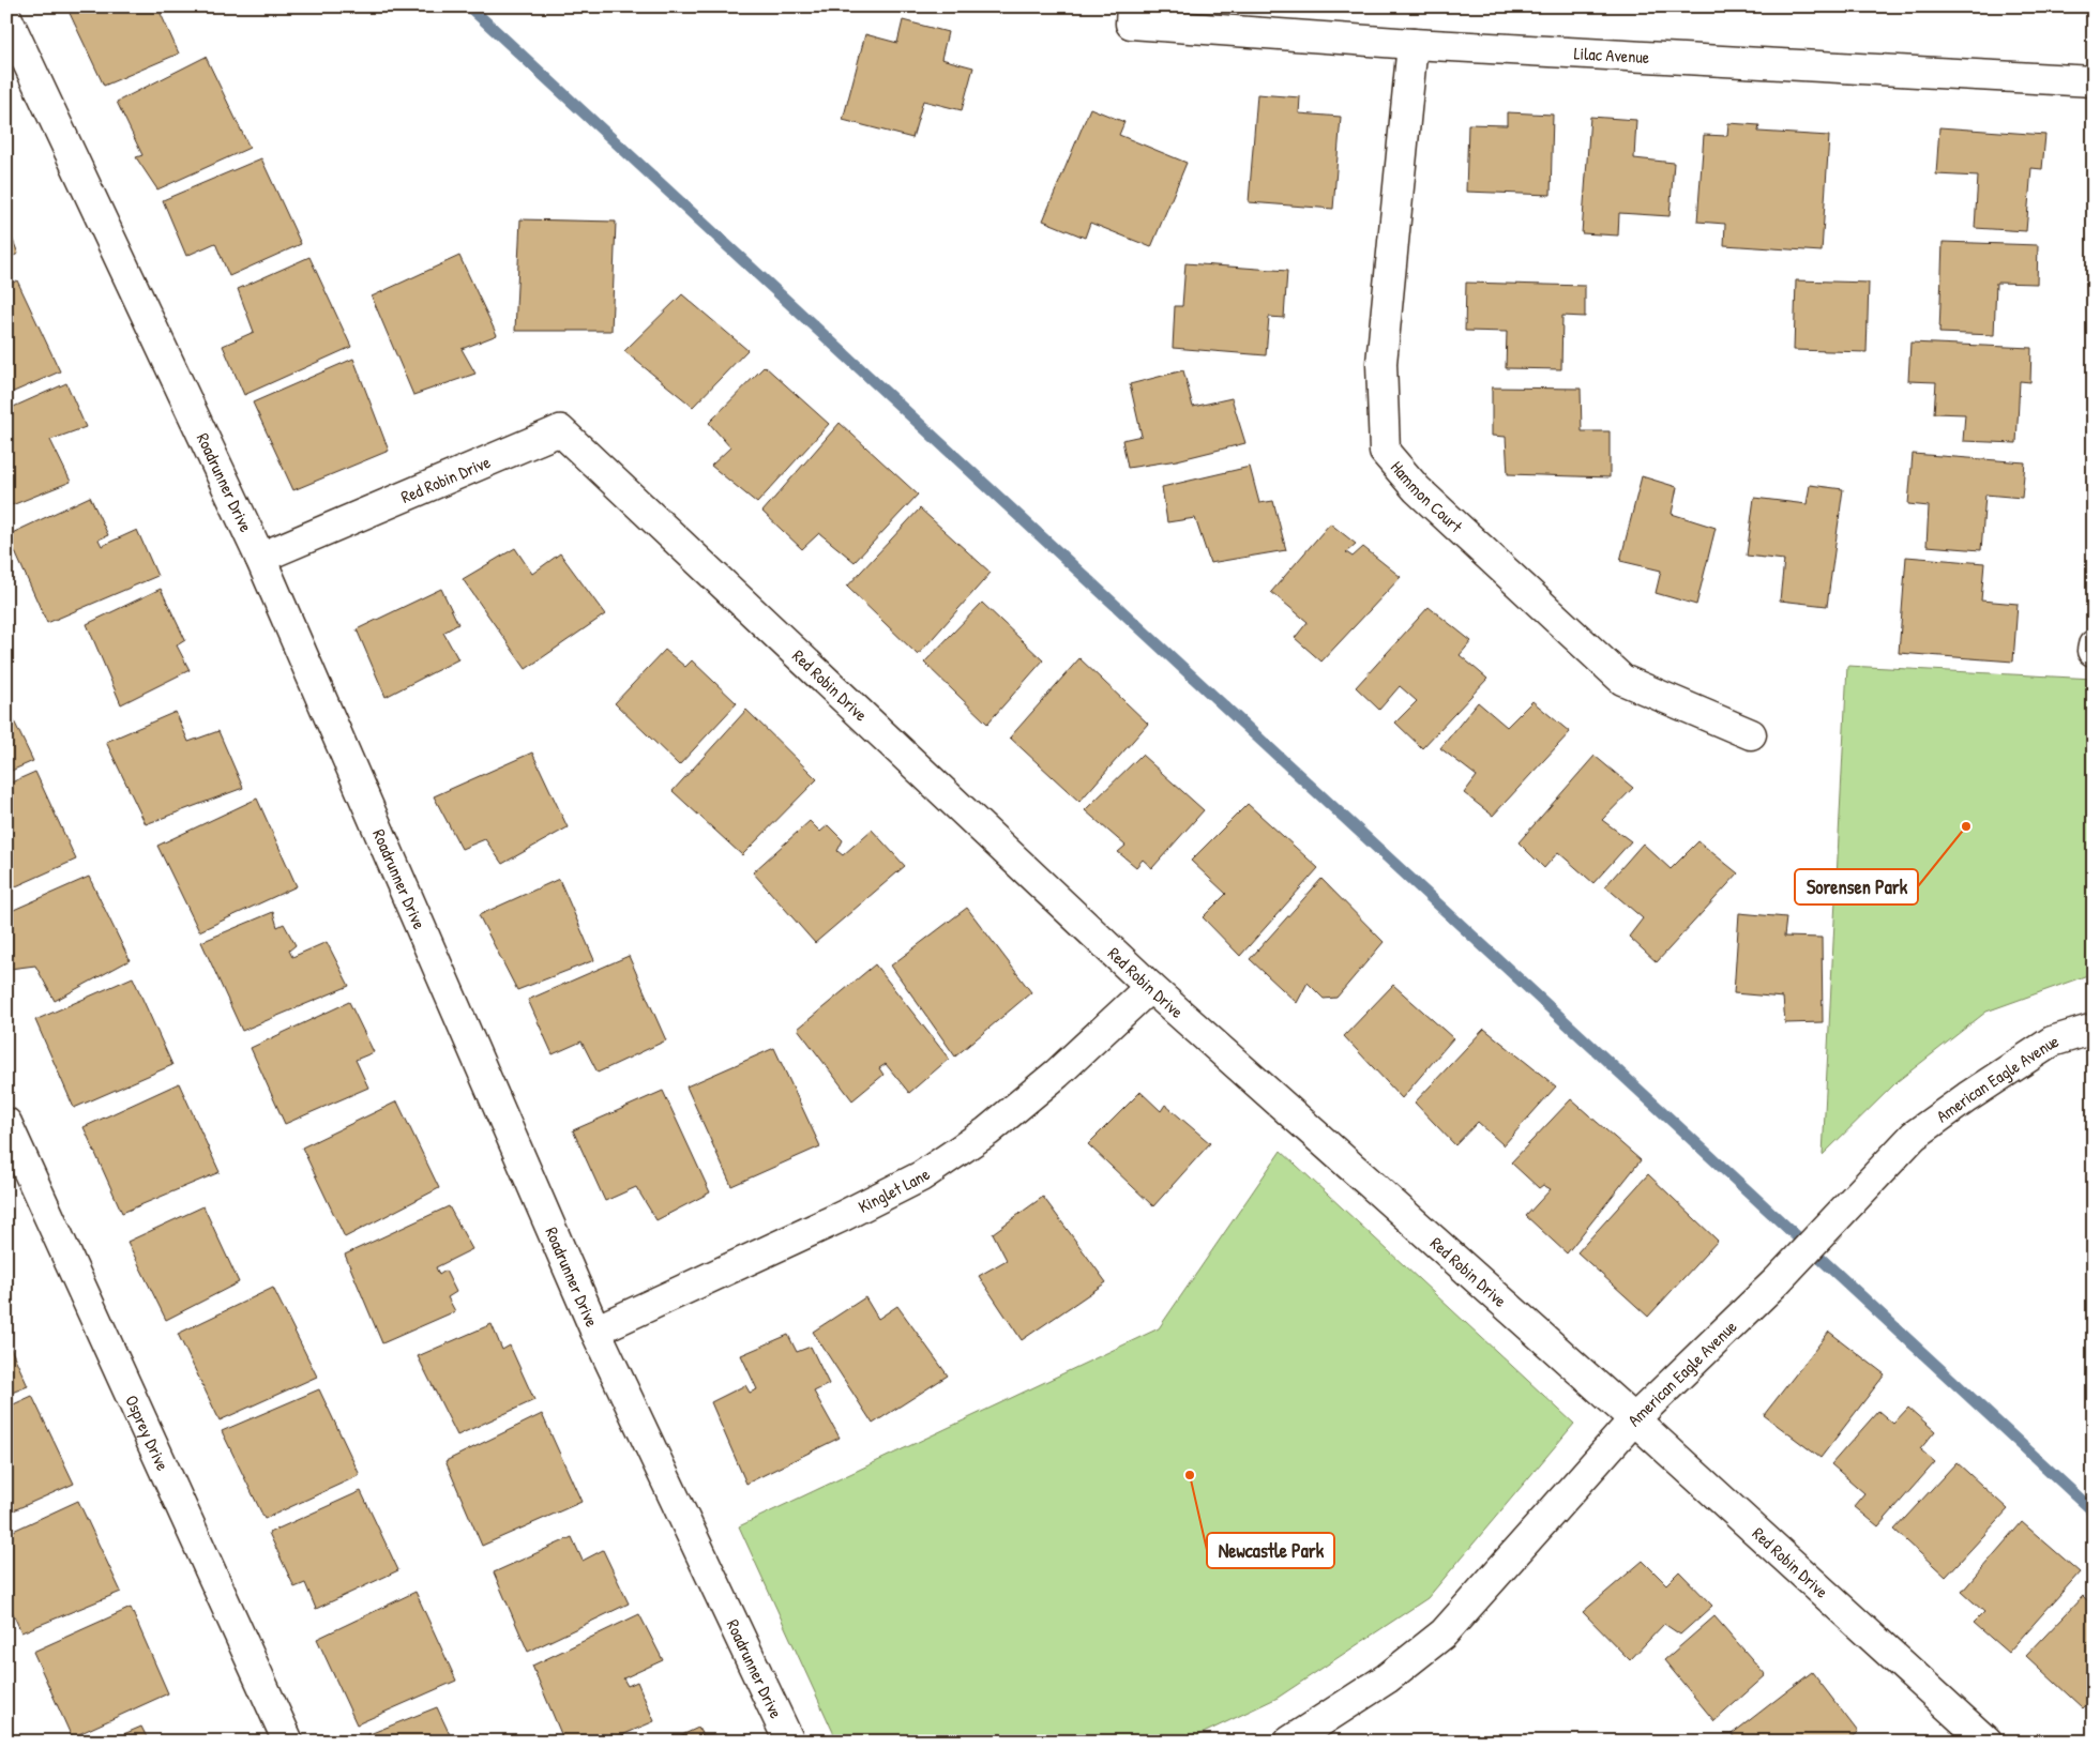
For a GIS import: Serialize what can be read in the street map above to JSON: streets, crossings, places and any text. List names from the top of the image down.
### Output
{
  "streets": {
    "street": [
      "Lilac Avenue",
      "Red Robin Drive",
      "Roadrunner Drive",
      "Hammon Court",
      "American Eagle Avenue",
      "Kinglet Lane",
      "Osprey Drive"
    ]
  },
  "crossings": [
    ["Lilac Avenue", "Hammon Court"],
    ["Red Robin Drive", "Roadrunner Drive"],
    ["Red Robin Drive", "American Eagle Avenue"],
    ["Red Robin Drive", "Kinglet Lane"],
    ["Roadrunner Drive", "Kinglet Lane"]
  ],
  "places": ["Sorensen Park", "Newcastle Park"]
}
